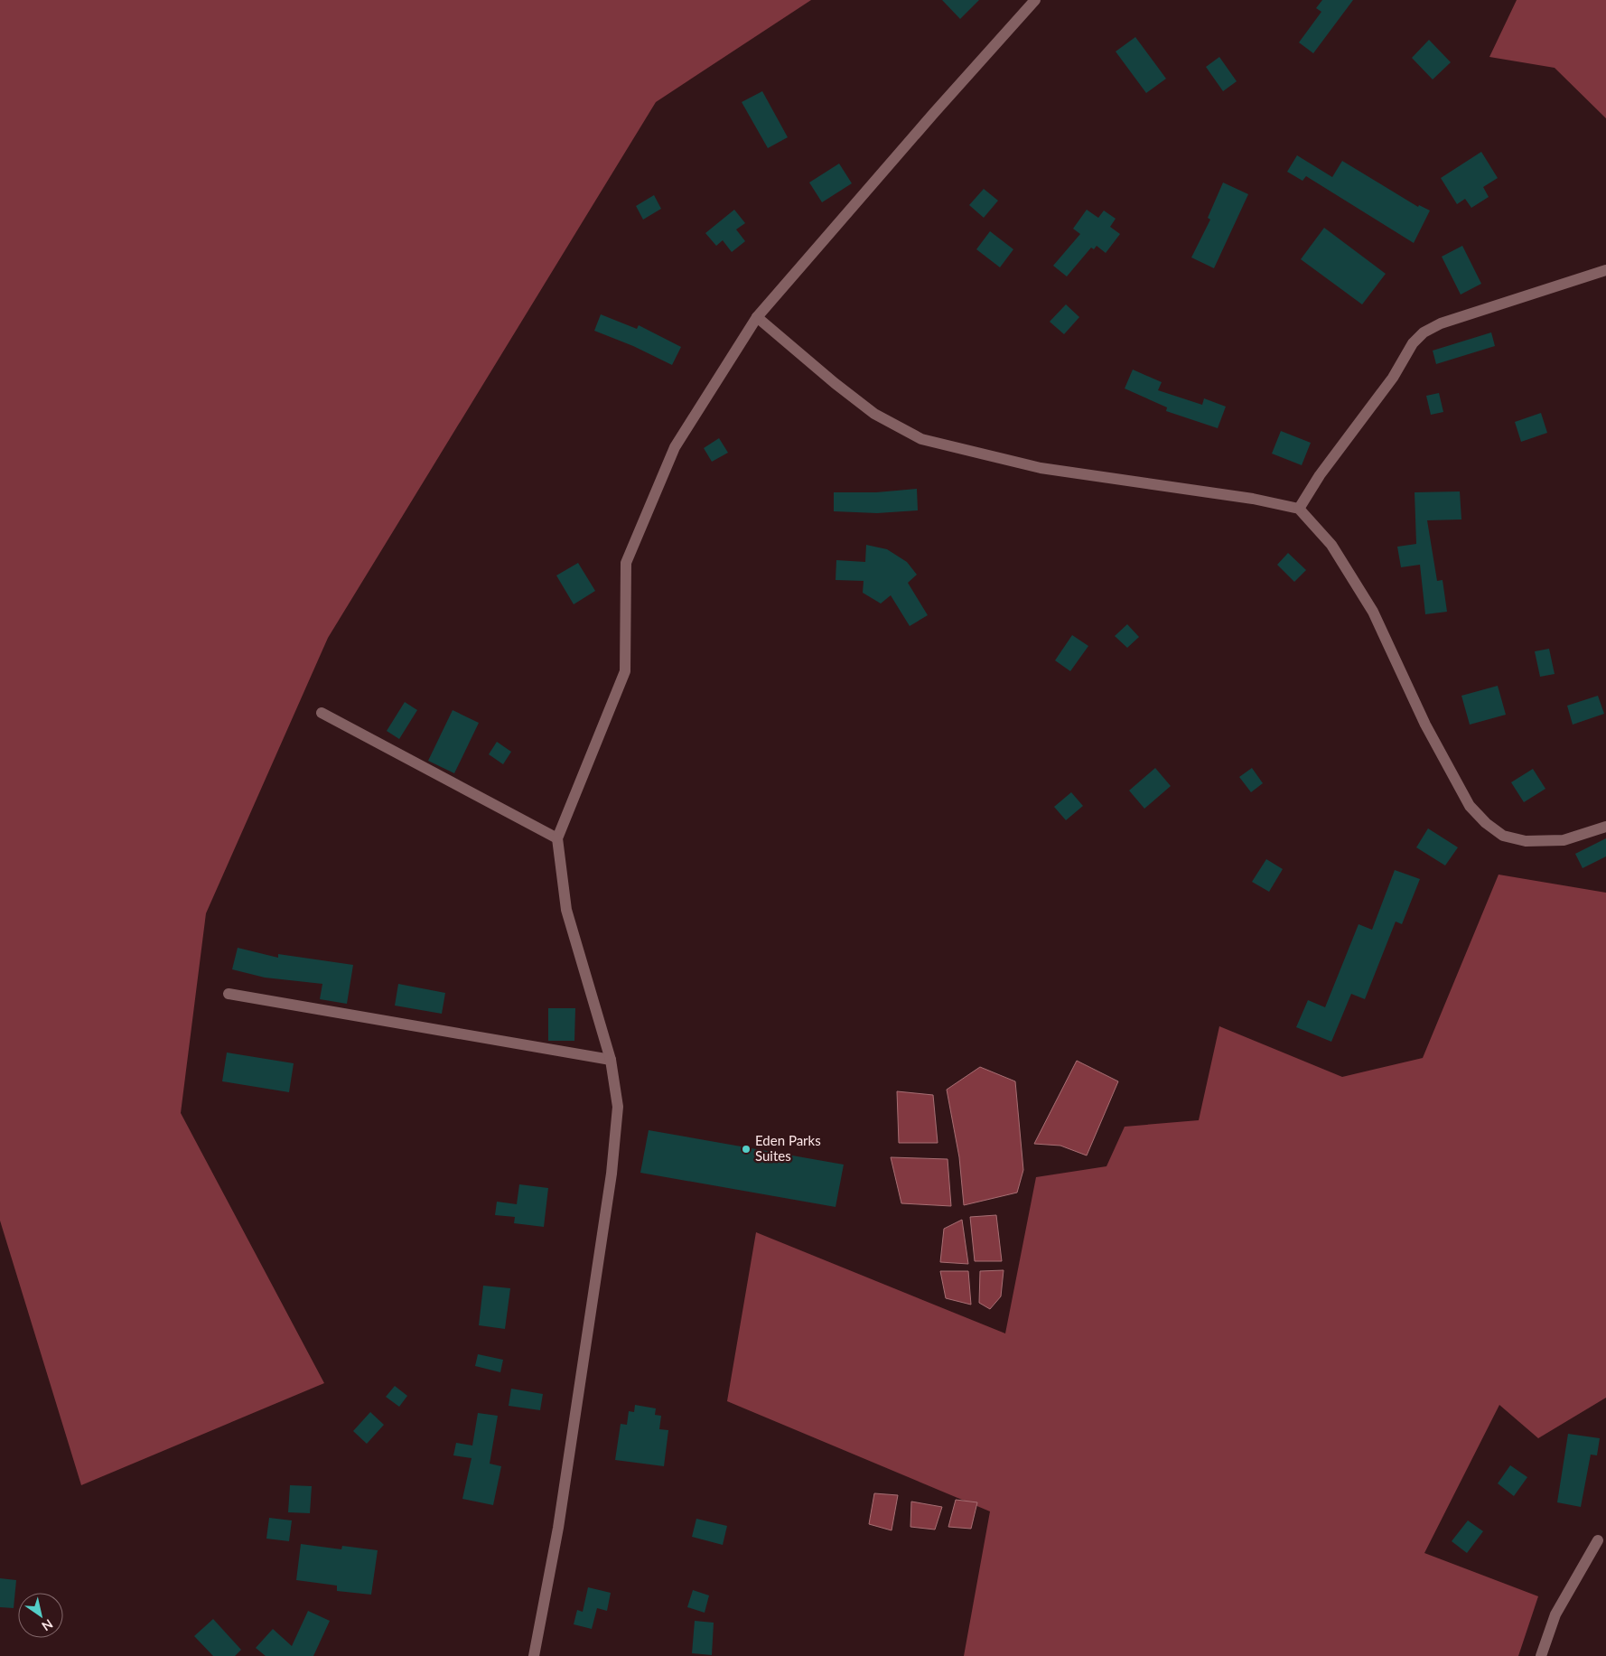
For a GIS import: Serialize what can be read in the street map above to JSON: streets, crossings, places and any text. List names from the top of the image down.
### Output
{
  "places": ["Eden Parks Suites"],
  "north": "bottom right"
}
